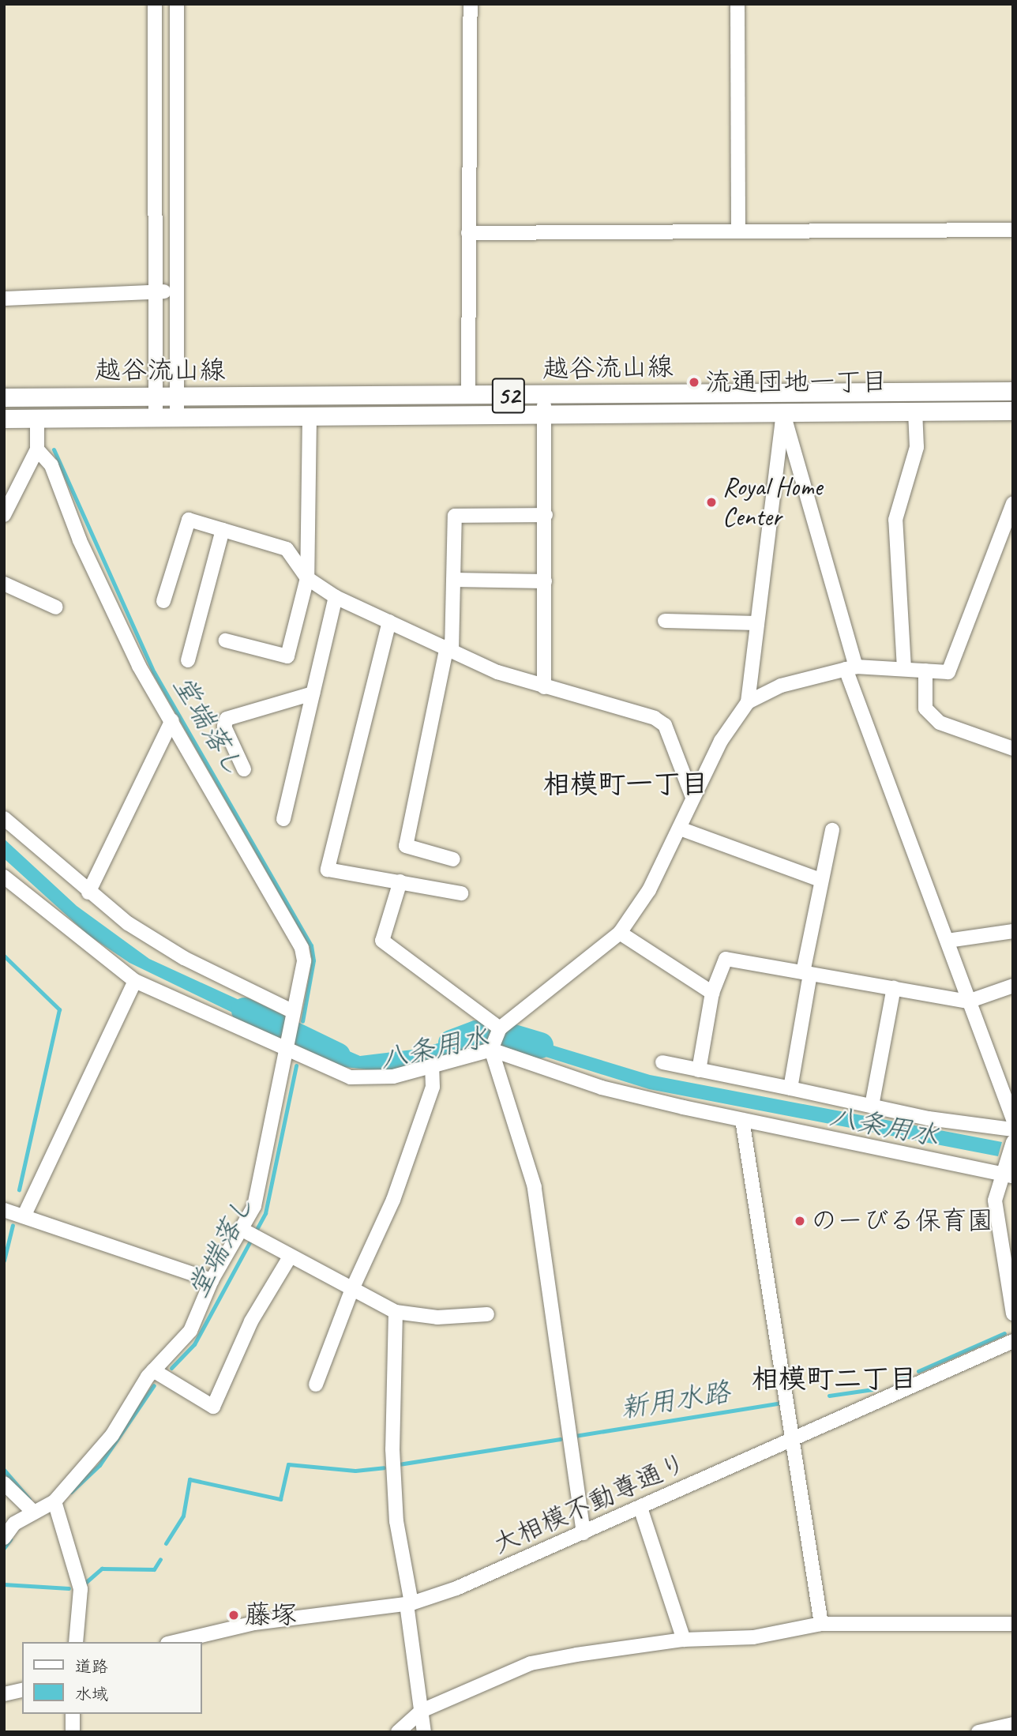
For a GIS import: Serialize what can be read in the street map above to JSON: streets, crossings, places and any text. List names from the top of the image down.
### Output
{
  "streets": {
    "main road": ["越谷流山線", "52"],
    "street": ["大相模不動尊通り"]
  },
  "districts": ["相模町一丁目", "相模町二丁目"],
  "water": ["堂端落し", "八条用水", "新用水路"],
  "places": [
    "流通団地一丁目",
    "Royal Home Center",
    "のーびる保育園",
    "藤塚"
  ],
  "legend": ["道路", "水域"]
}
